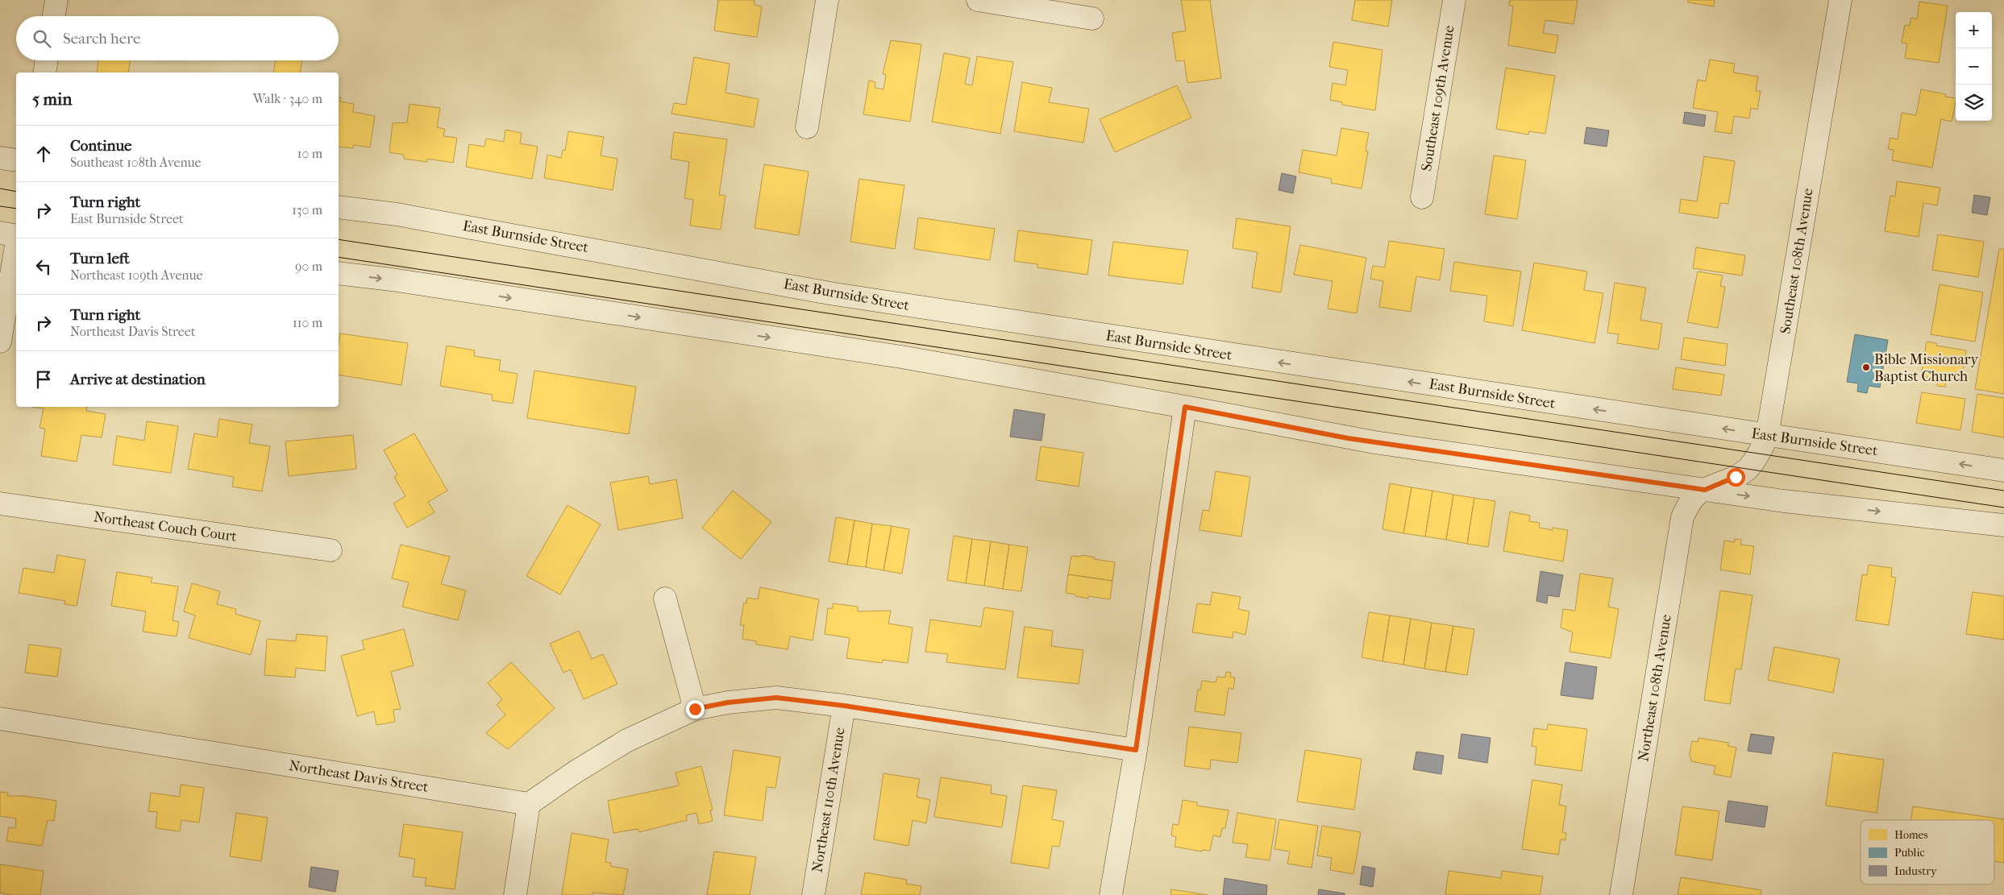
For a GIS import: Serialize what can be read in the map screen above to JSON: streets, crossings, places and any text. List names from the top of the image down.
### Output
{
  "streets": {
    "street": [
      "Southeast 109th Avenue",
      "East Burnside Street",
      "Southeast 108th Avenue",
      "Northeast Couch Court",
      "Northeast 108th Avenue",
      "Northeast Davis Street",
      "Northeast 110th Avenue"
    ]
  },
  "crossings": [
    ["East Burnside Street", "Southeast 108th Avenue"],
    ["Southeast 108th Avenue", "Northeast 108th Avenue"]
  ],
  "places": ["Bible Missionary Baptist Church"],
  "legend": ["Homes", "Public", "Industry"],
  "page": {
    "map_buttons": ["+", "−"],
    "search": "Search here",
    "heading": ["5 min", "Walk · 340 m"],
    "list": [
      ["Continue", "Southeast 108th Avenue", "10 m"],
      ["Turn right", "East Burnside Street", "130 m"],
      ["Turn left", "Northeast 109th Avenue", "90 m"],
      ["Turn right", "Northeast Davis Street", "110 m"],
      "Arrive at destination"
    ]
  }
}
